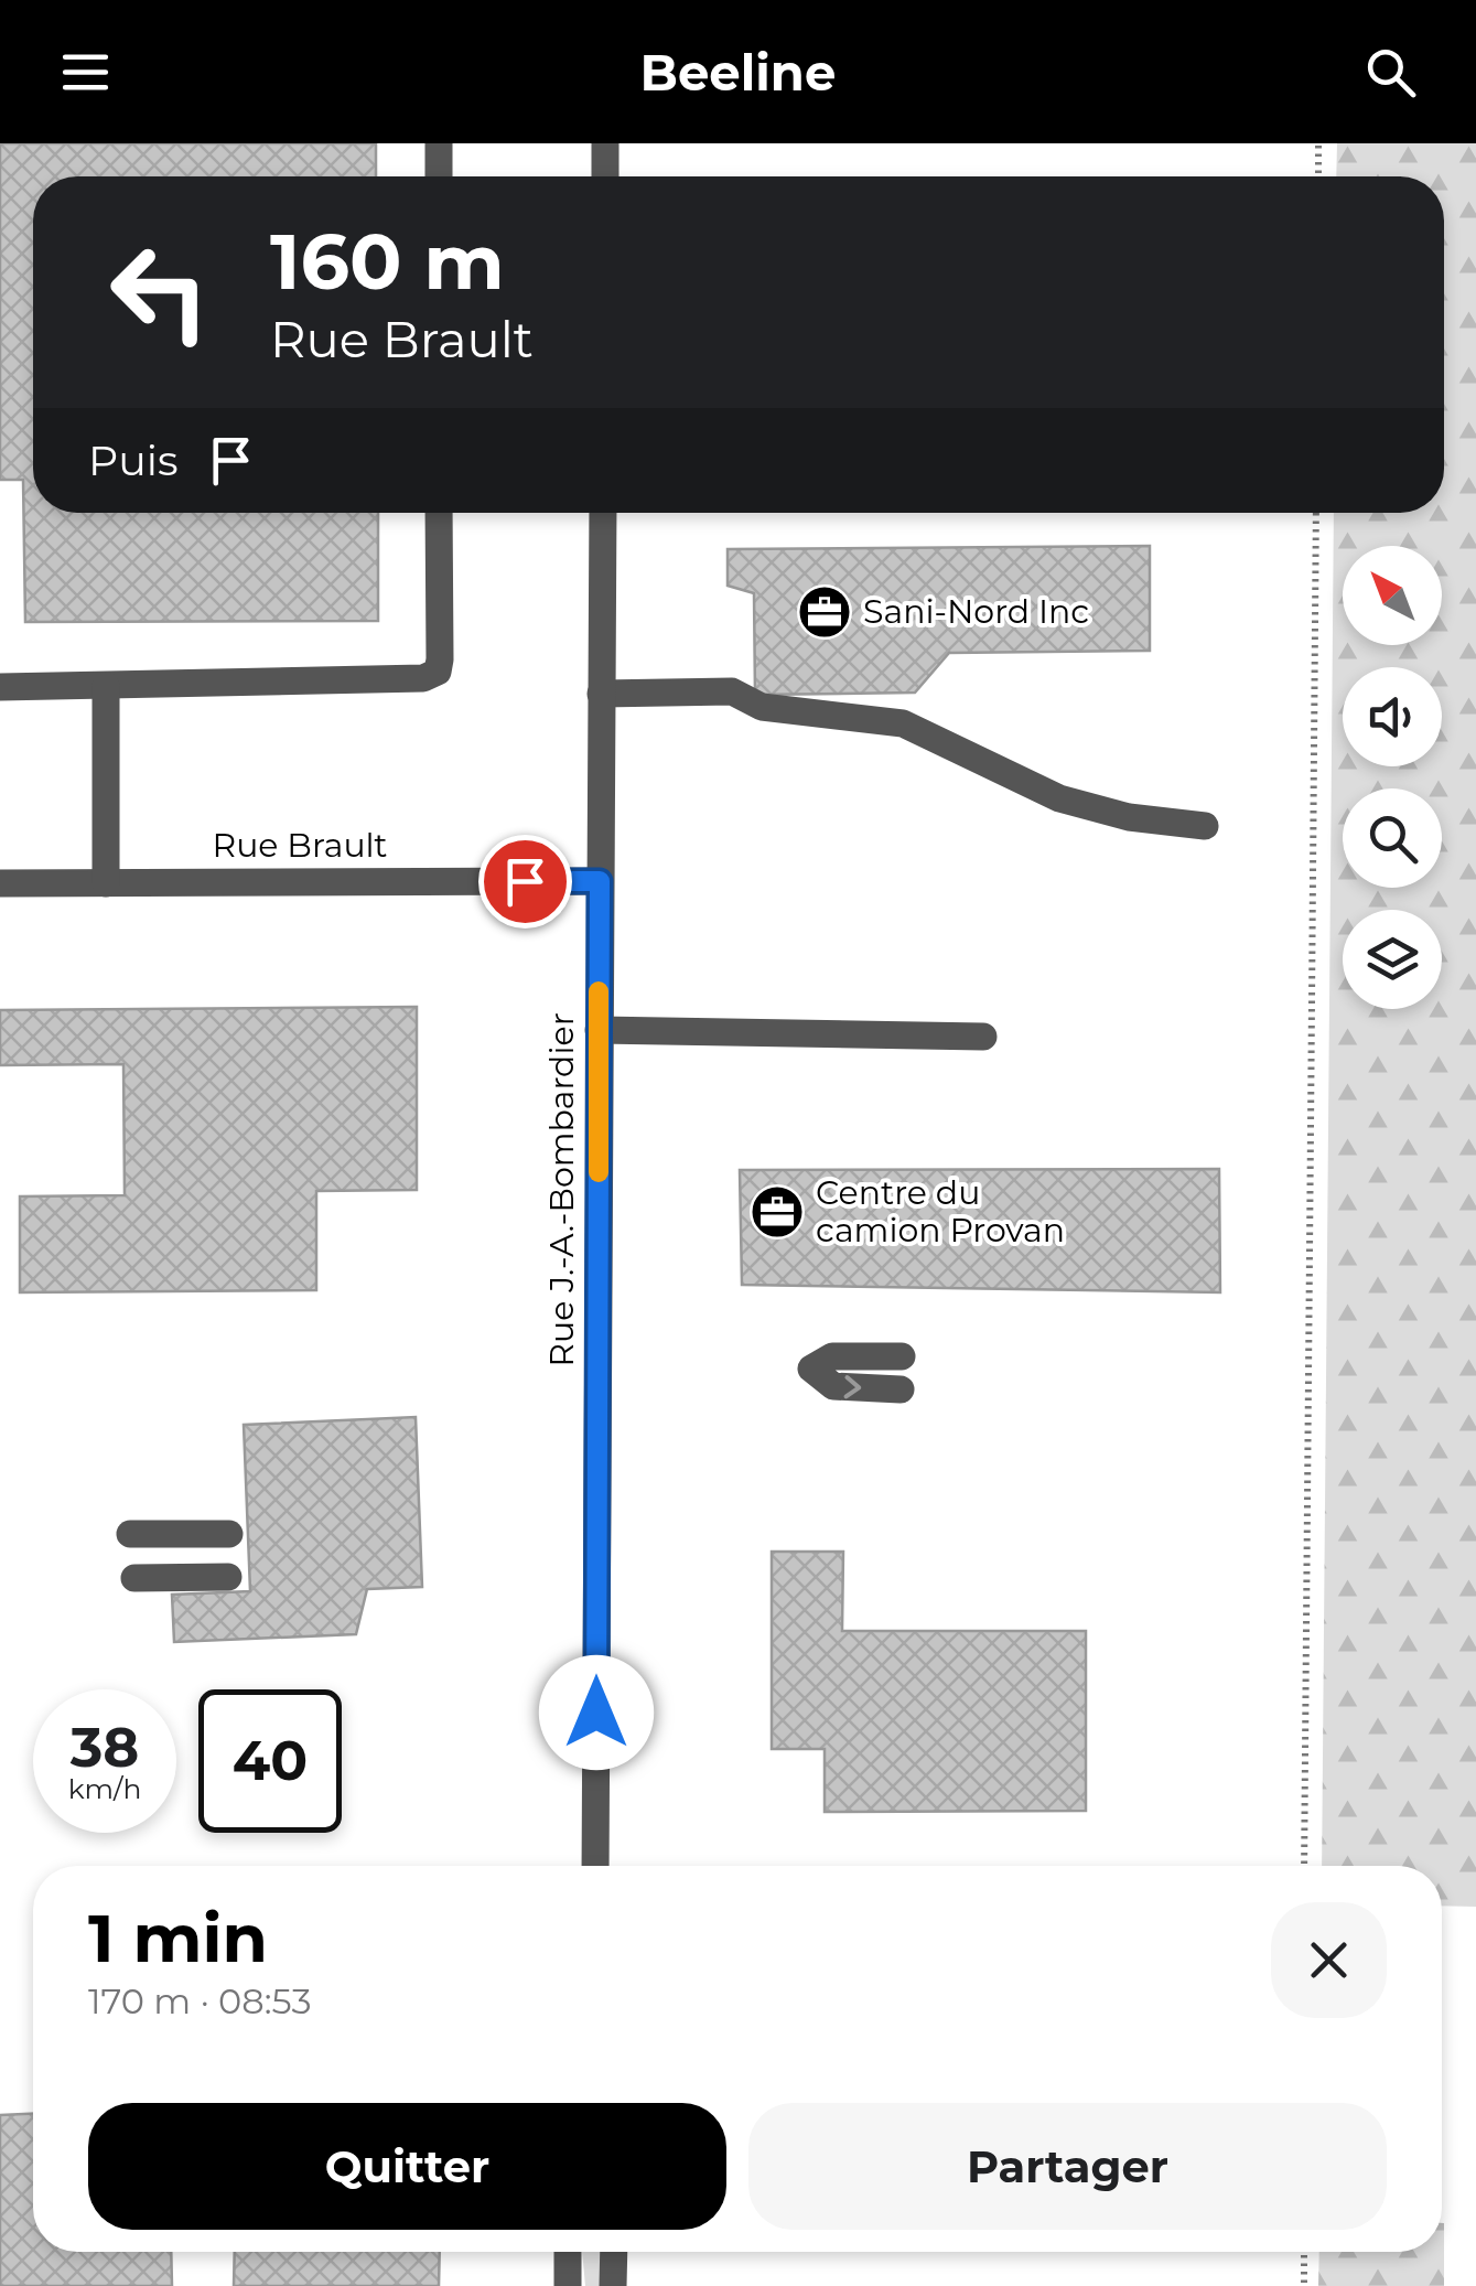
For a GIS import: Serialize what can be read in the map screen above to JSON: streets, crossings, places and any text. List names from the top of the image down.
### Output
{
  "streets": {
    "street": ["Rue Brault", "Rue J.-A.-Bombardier"]
  },
  "crossings": [
    ["Rue Brault", "Rue J.-A.-Bombardier"]
  ],
  "places": {
    "office": ["Sani-Nord Inc", "Centre du camion Provan"]
  },
  "north": "top left",
  "page": {
    "header": "Beeline",
    "turn": ["160 m", "Rue Brault"],
    "then": "Puis",
    "speed": "38 km/h",
    "limit": "40",
    "heading": ["1 min", "170 m · 08:53"],
    "buttons": ["Quitter", "Partager"]
  }
}
